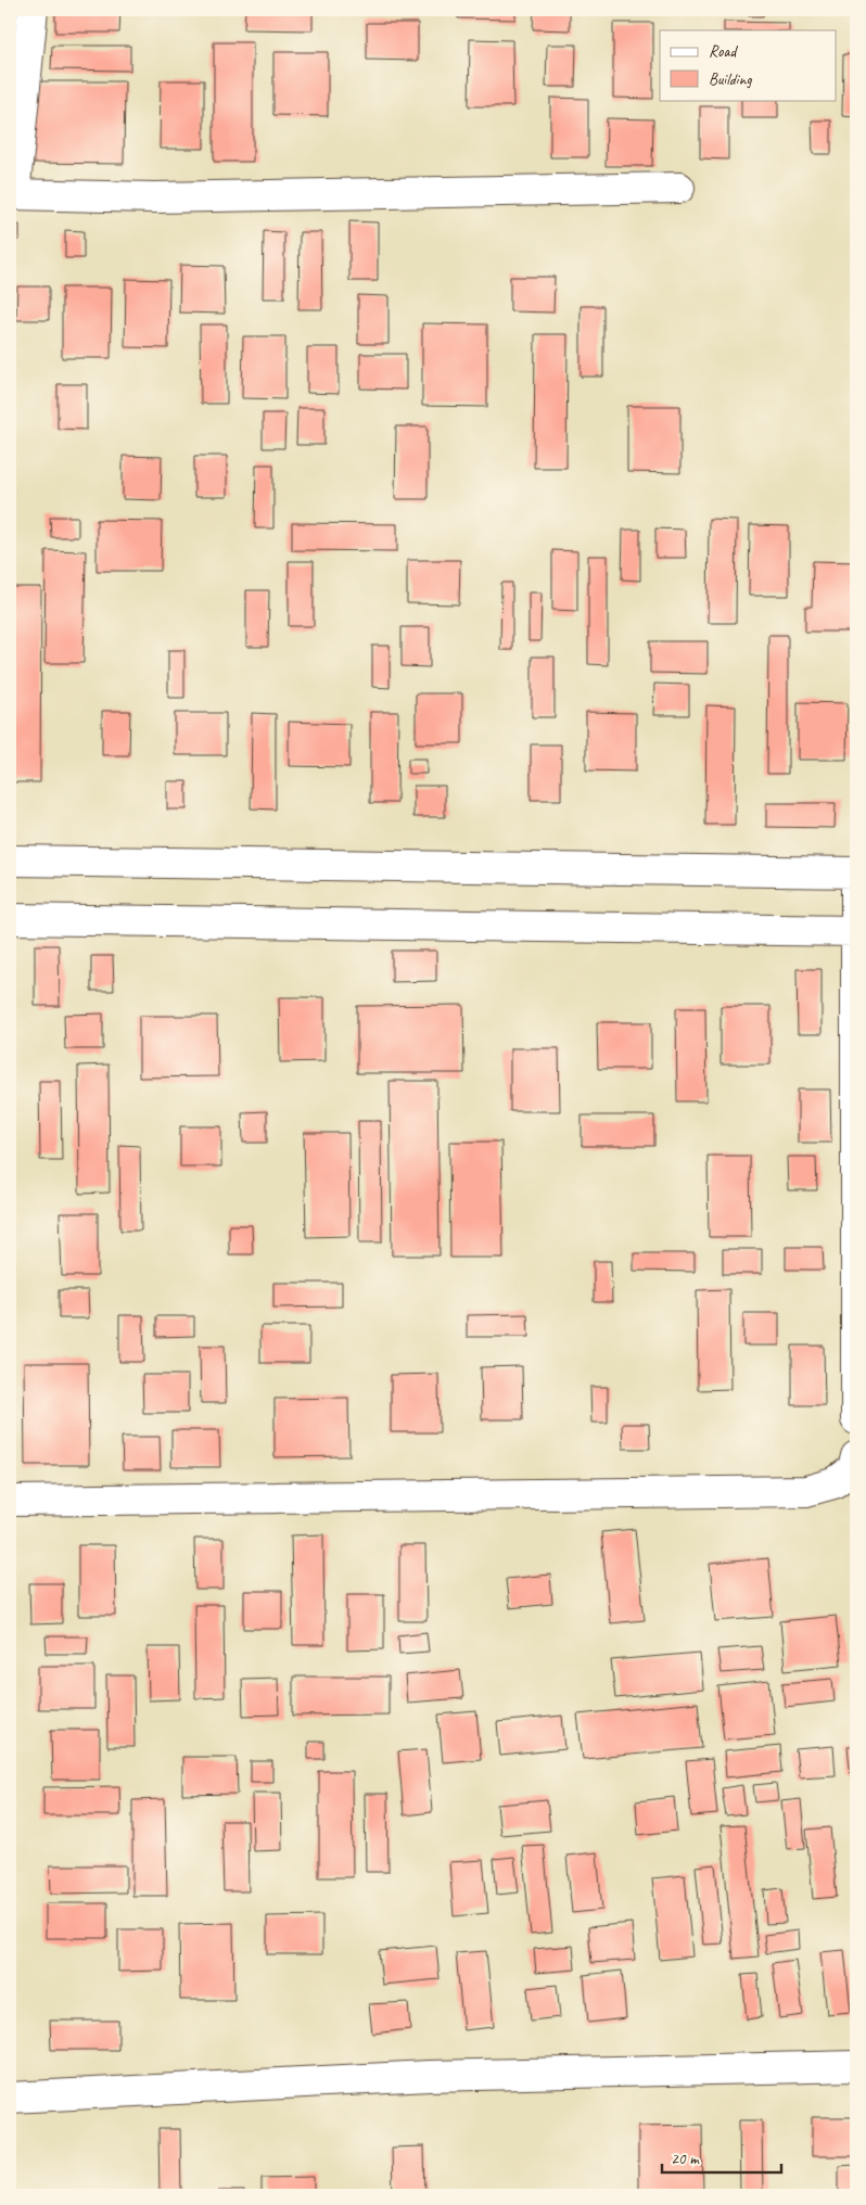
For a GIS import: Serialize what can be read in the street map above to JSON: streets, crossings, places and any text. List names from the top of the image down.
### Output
{
  "legend": ["Road", "Building"],
  "scale_bar": "20 m"
}
